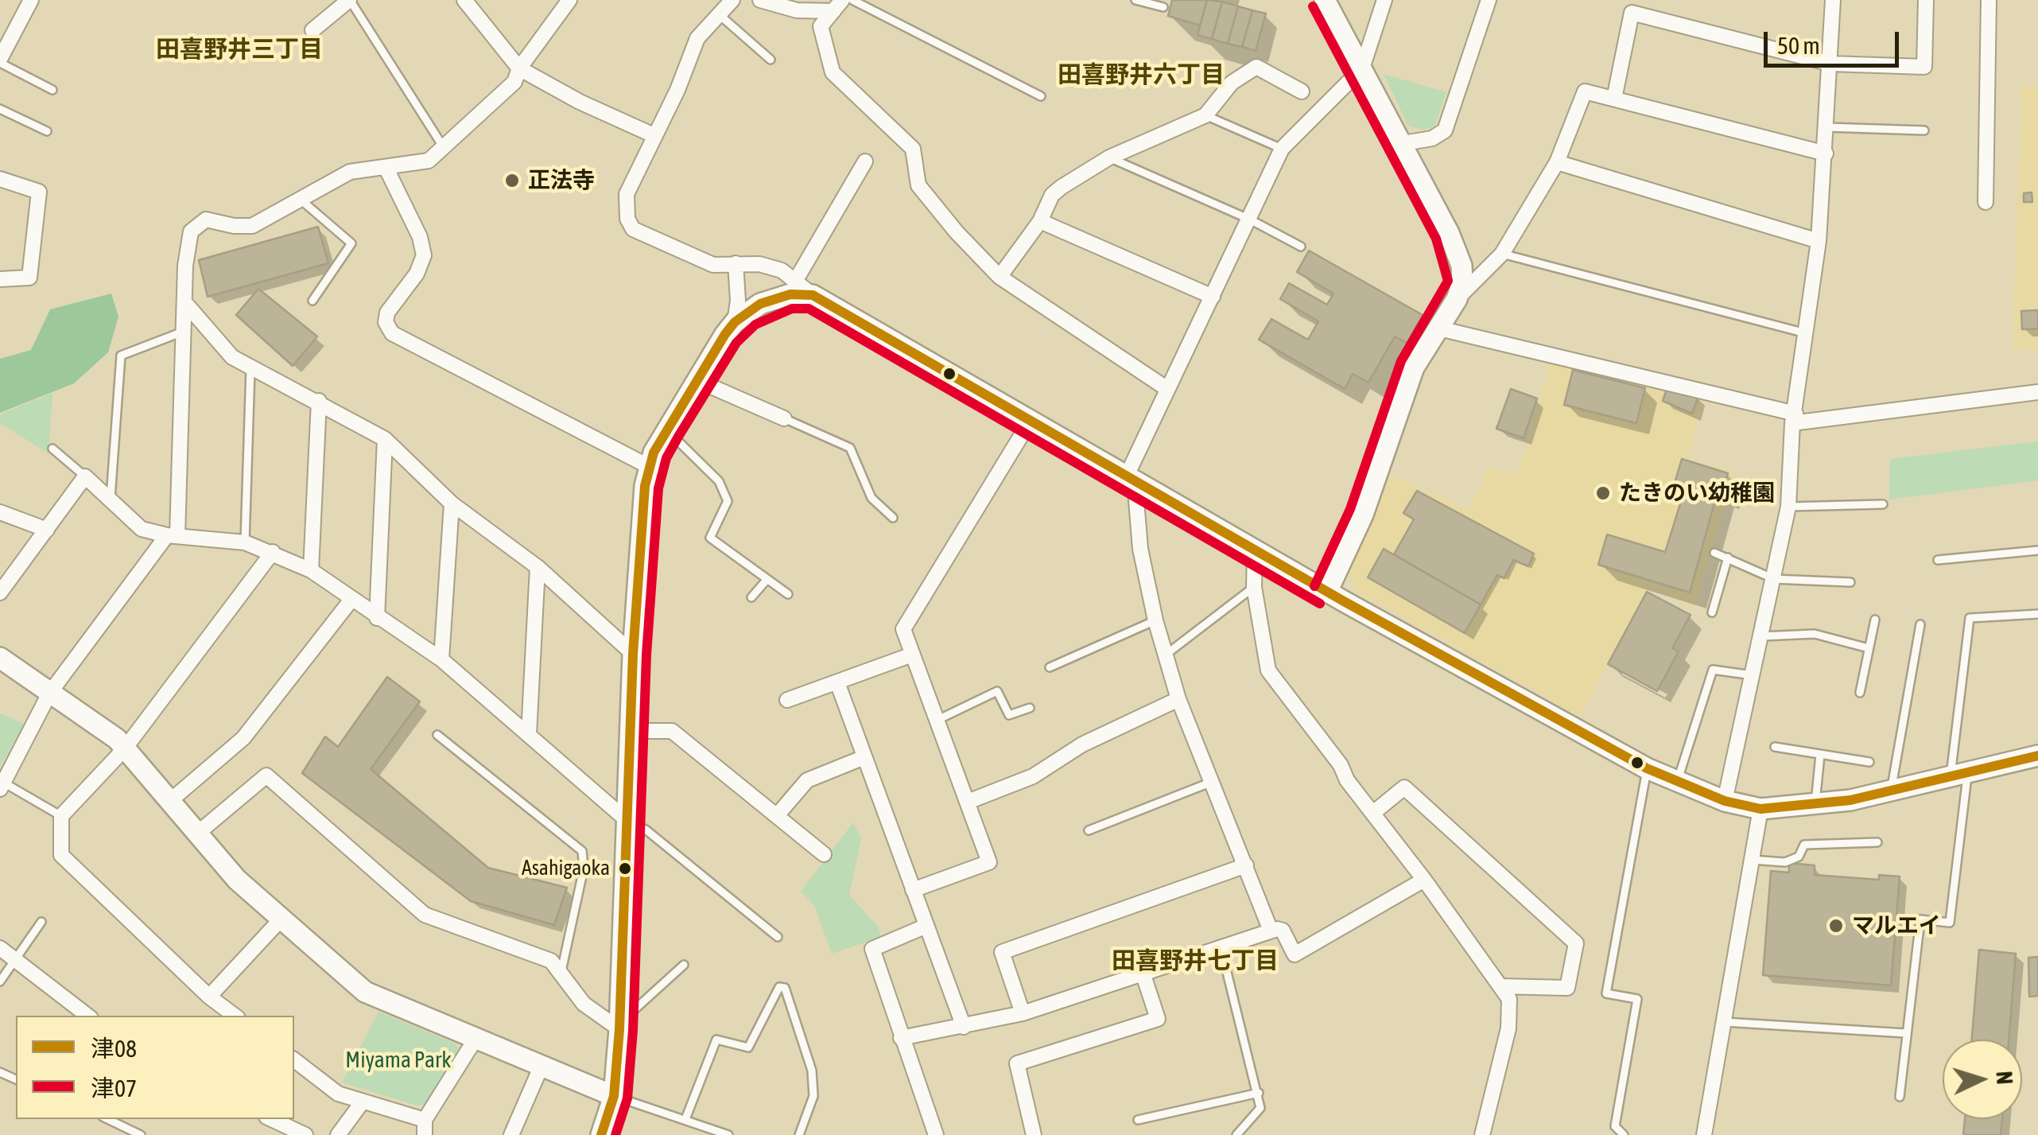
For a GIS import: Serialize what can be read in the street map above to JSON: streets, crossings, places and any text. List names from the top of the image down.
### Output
{
  "districts": ["田喜野井三丁目", "田喜野井六丁目", "田喜野井七丁目"],
  "parks": ["Miyama Park"],
  "places": [
    "正法寺",
    "たきのい幼稚園",
    "Asahigaoka",
    "マルエイ"
  ],
  "lines": ["transit line 津07", "transit line 津08"],
  "legend": ["津08", "津07"],
  "scale_bar": "50 m",
  "north": "right"
}
